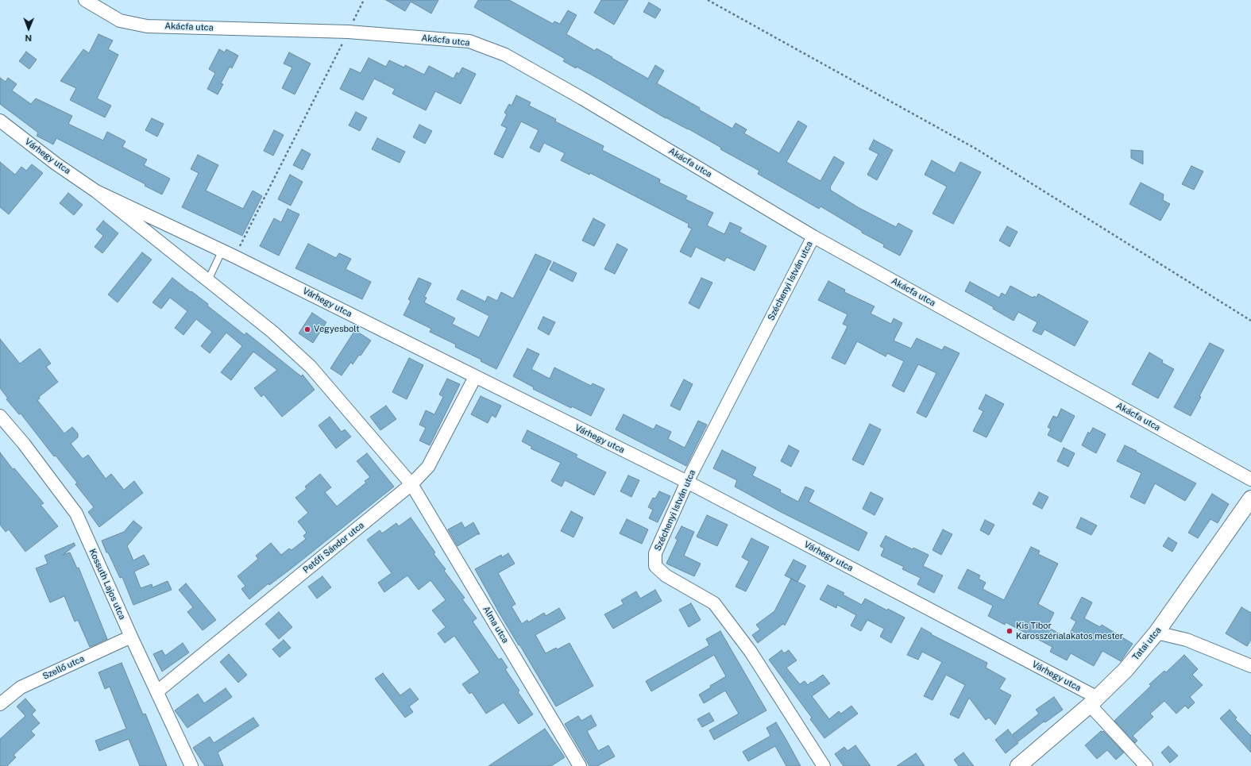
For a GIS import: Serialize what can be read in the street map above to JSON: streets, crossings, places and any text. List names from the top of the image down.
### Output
{
  "streets": {
    "street": [
      "Akácfa utca",
      "Várhegy utca",
      "Széchenyi István utca",
      "Petőfi Sándor utca",
      "Kossuth Lajos utca",
      "Alma utca",
      "Tatai utca",
      "Szellő utca"
    ]
  },
  "crossings": [
    ["Akácfa utca", "Széchenyi István utca"],
    ["Várhegy utca", "Széchenyi István utca"],
    ["Várhegy utca", "Petőfi Sándor utca"],
    ["Várhegy utca", "Alma utca"],
    ["Várhegy utca", "Tatai utca"],
    ["Petőfi Sándor utca", "Kossuth Lajos utca"],
    ["Petőfi Sándor utca", "Alma utca"],
    ["Kossuth Lajos utca", "Szellő utca"]
  ],
  "places": ["Vegyesbolt", "Kis Tibor Karosszérialakatos mester"],
  "north": "bottom"
}
